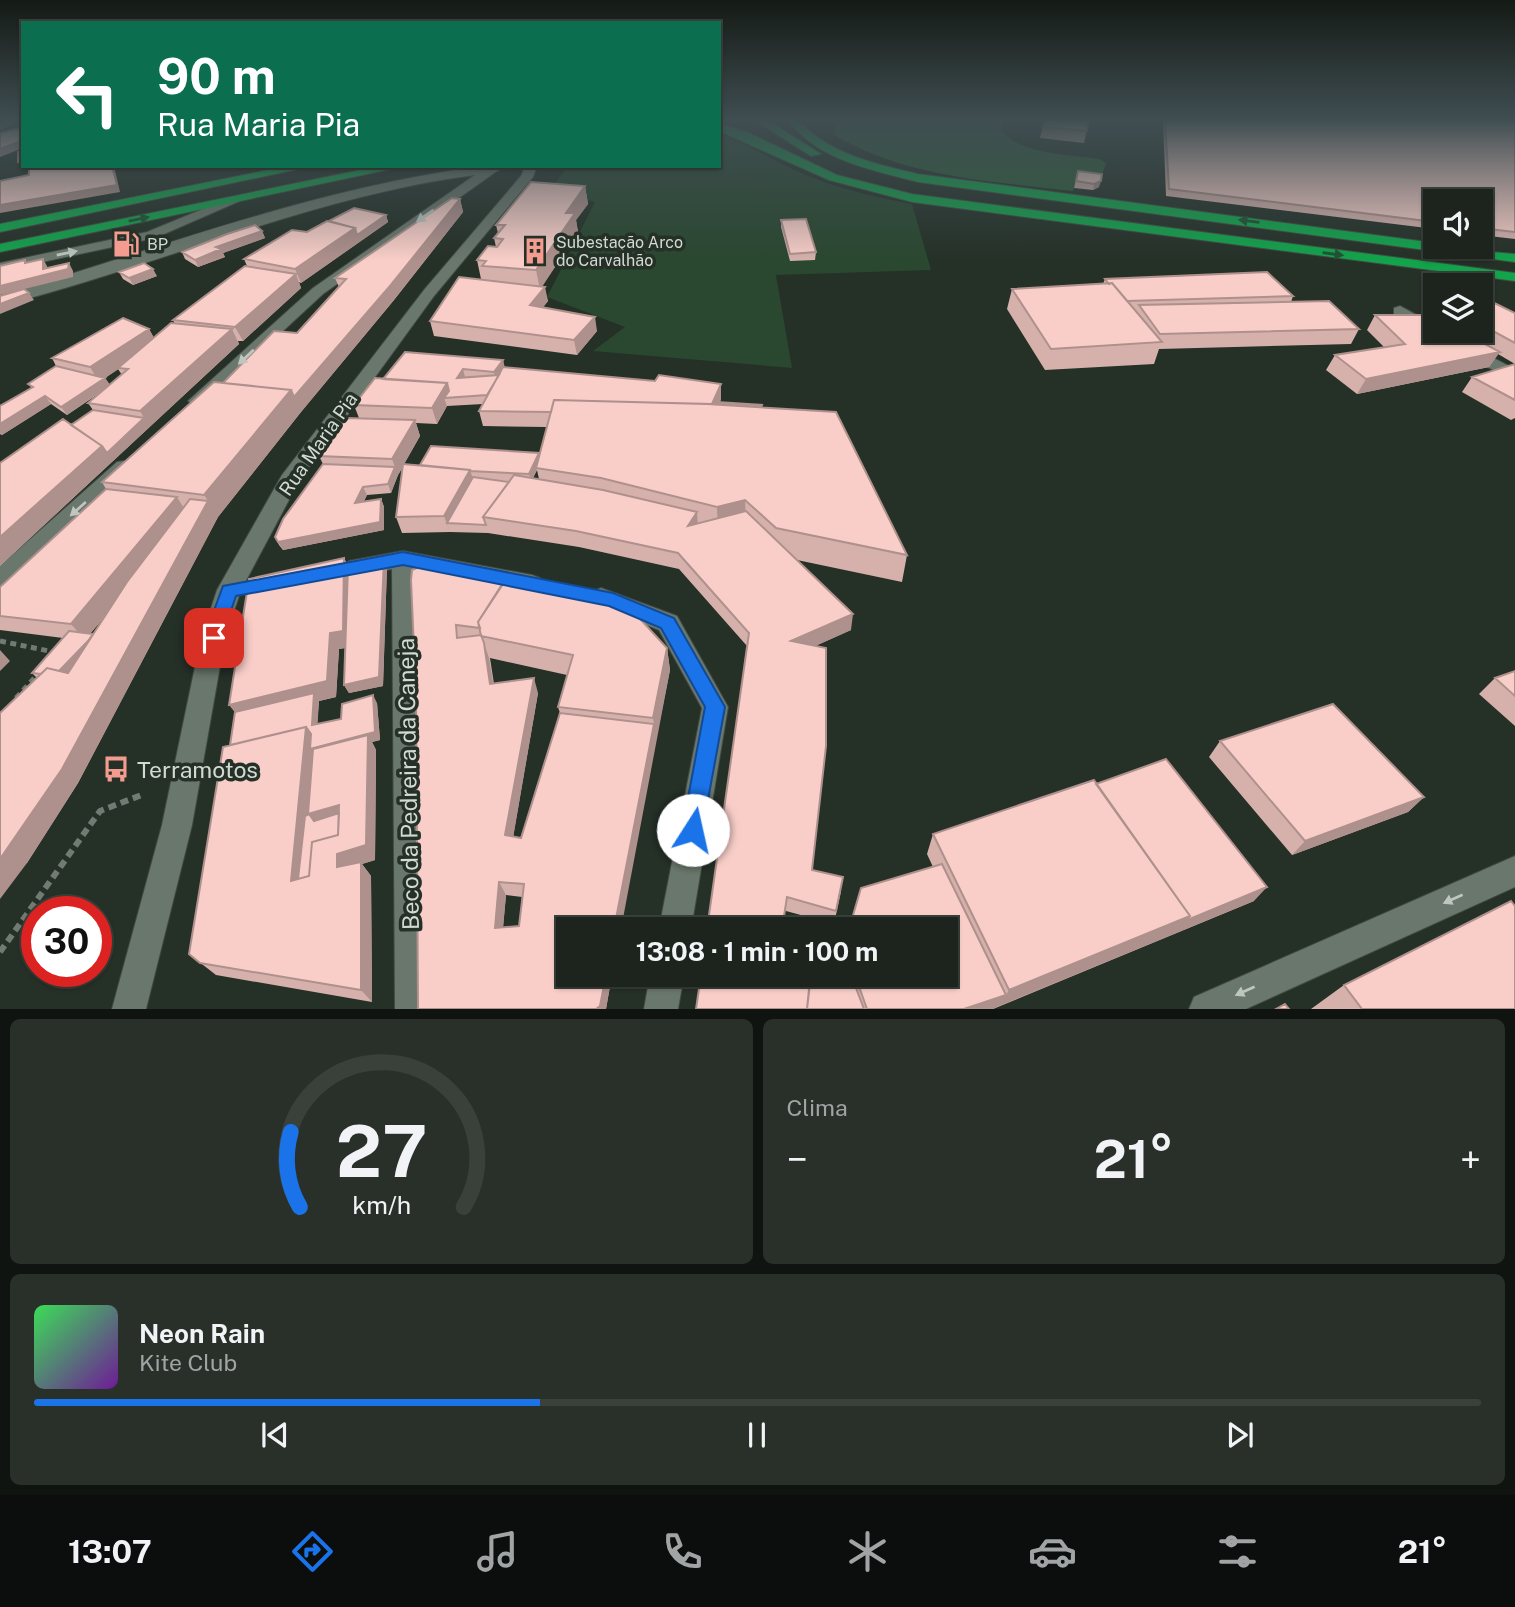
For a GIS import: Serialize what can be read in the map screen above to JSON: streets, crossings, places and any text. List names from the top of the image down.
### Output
{
  "streets": {
    "street": ["Rua Maria Pia", "Beco da Pedreira da Caneja"]
  },
  "places": {
    "fuel station": ["BP"],
    "building": ["Subestação Arco do Carvalhão"],
    "bus stop": ["Terramotos"]
  },
  "page": {
    "turn": ["90 m", "Rua Maria Pia"],
    "limit": "30",
    "trip": "13:08 · 1 min · 100 m",
    "tile": "Clima",
    "heat": ["−", "21°", "+"],
    "song": ["Neon Rain", "Kite Club"],
    "tabs": ["13:07", "21°"],
    "gauge": ["27", "km/h"]
  }
}
